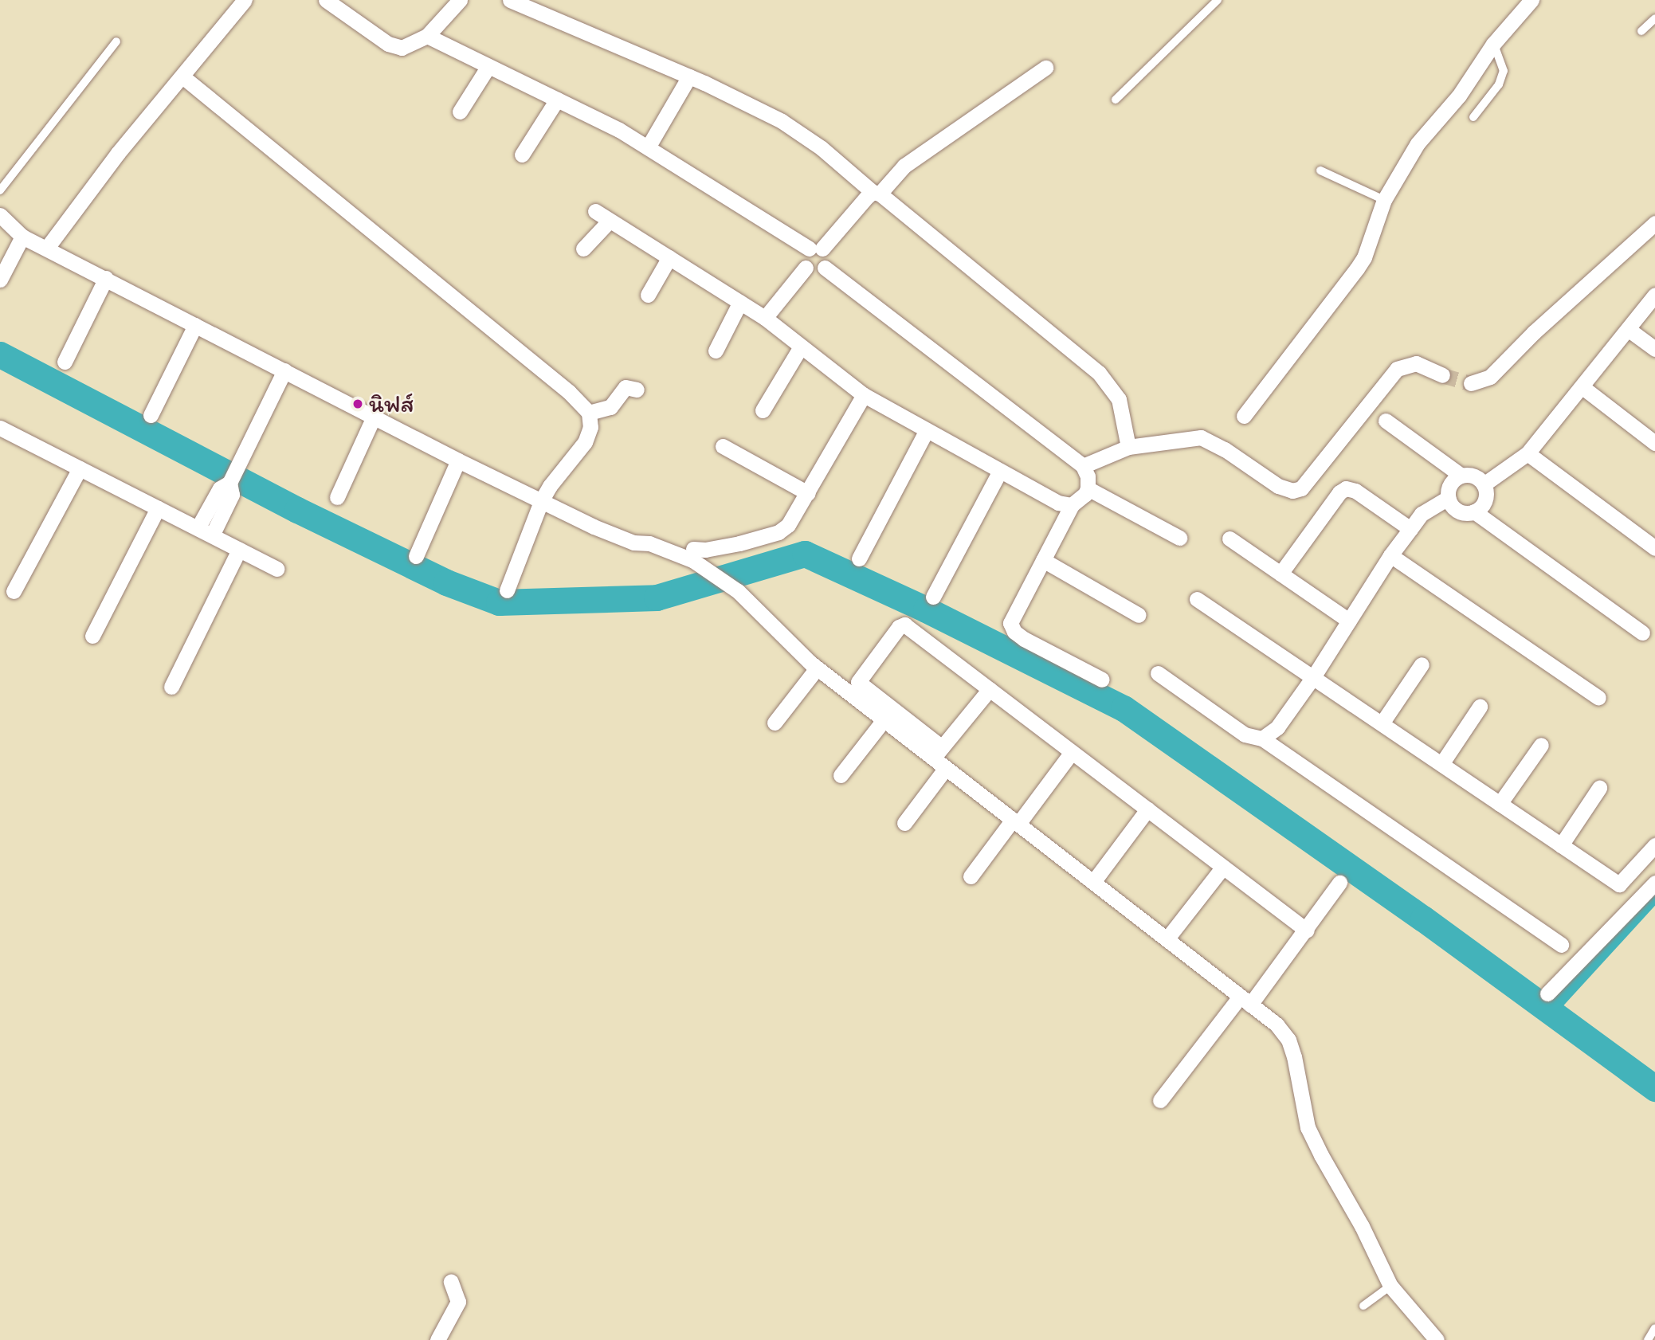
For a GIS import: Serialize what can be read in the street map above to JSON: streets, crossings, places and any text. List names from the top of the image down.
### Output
{
  "places": ["นิฟส์"]
}
